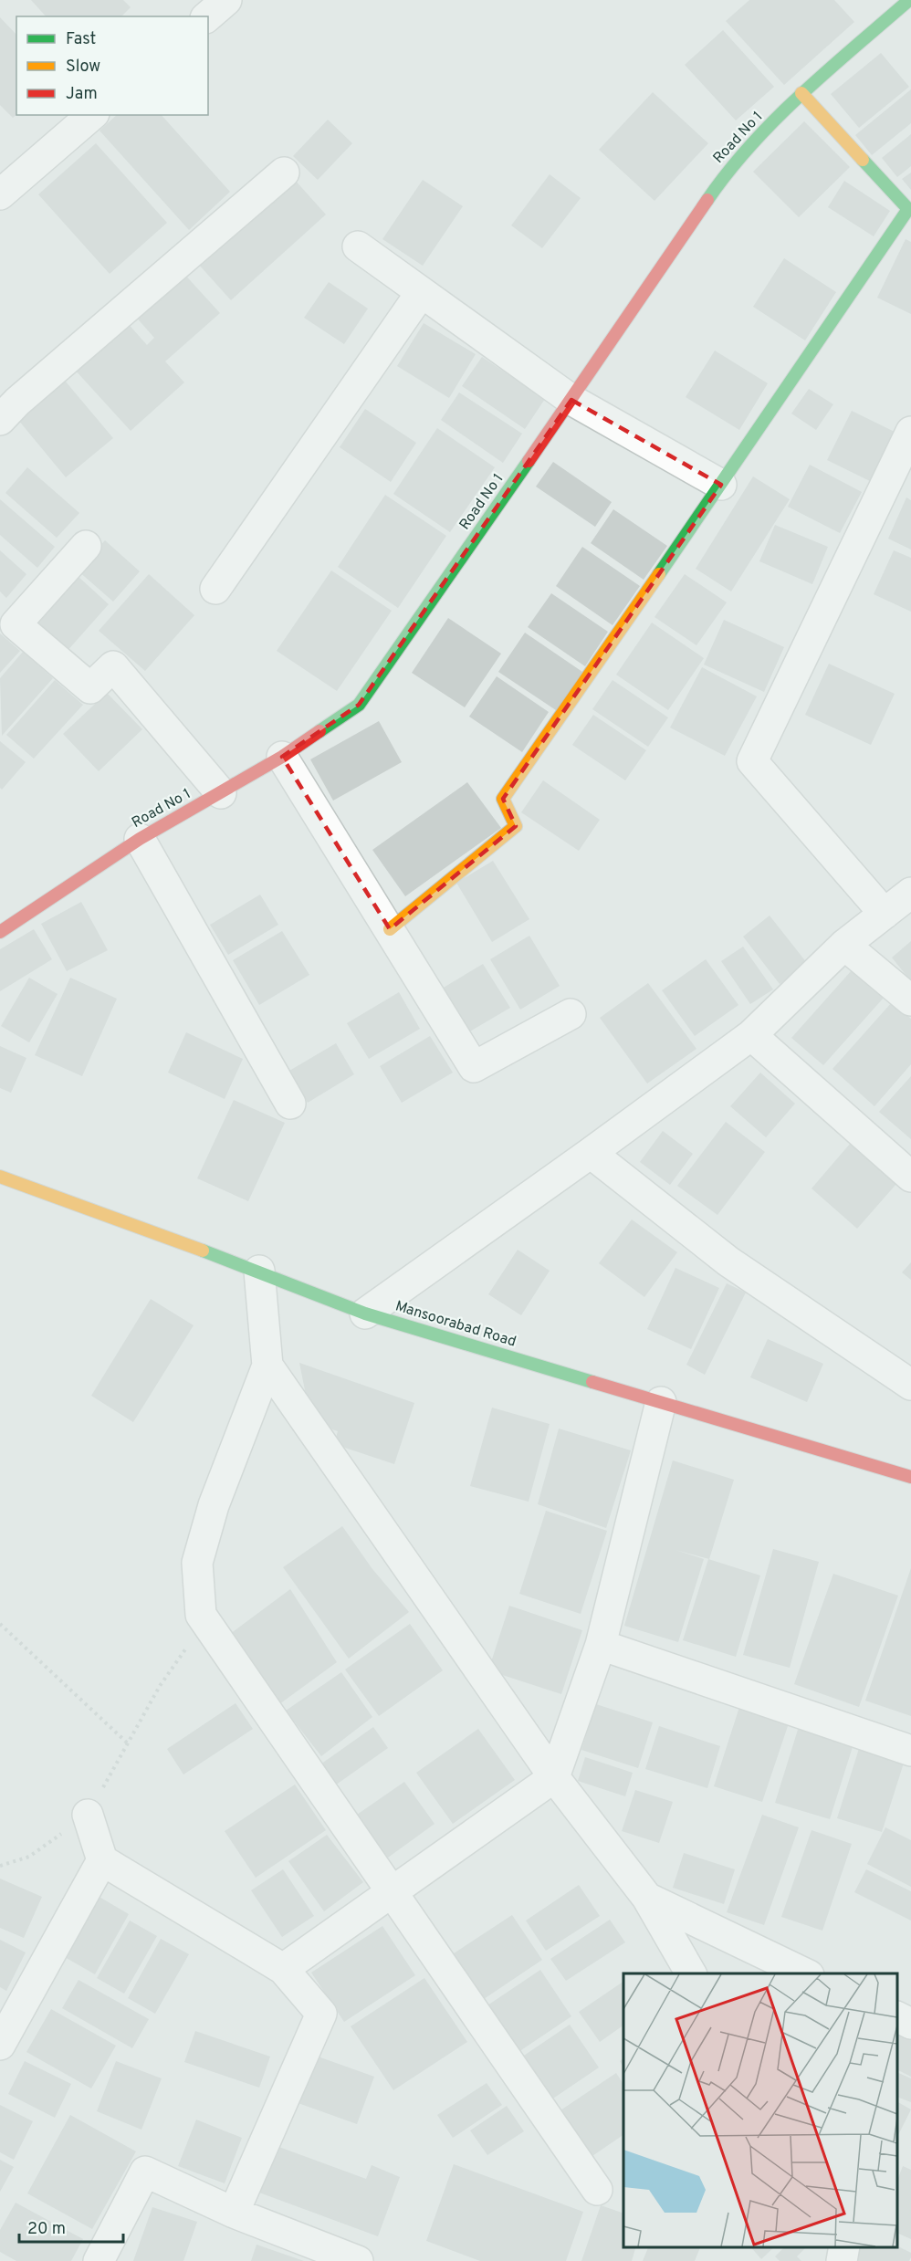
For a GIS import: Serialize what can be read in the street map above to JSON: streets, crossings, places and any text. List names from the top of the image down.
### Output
{
  "streets": {
    "street": ["Road No 1", "Mansoorabad Road"]
  },
  "legend": ["Fast", "Slow", "Jam"],
  "scale_bar": "20 m"
}
